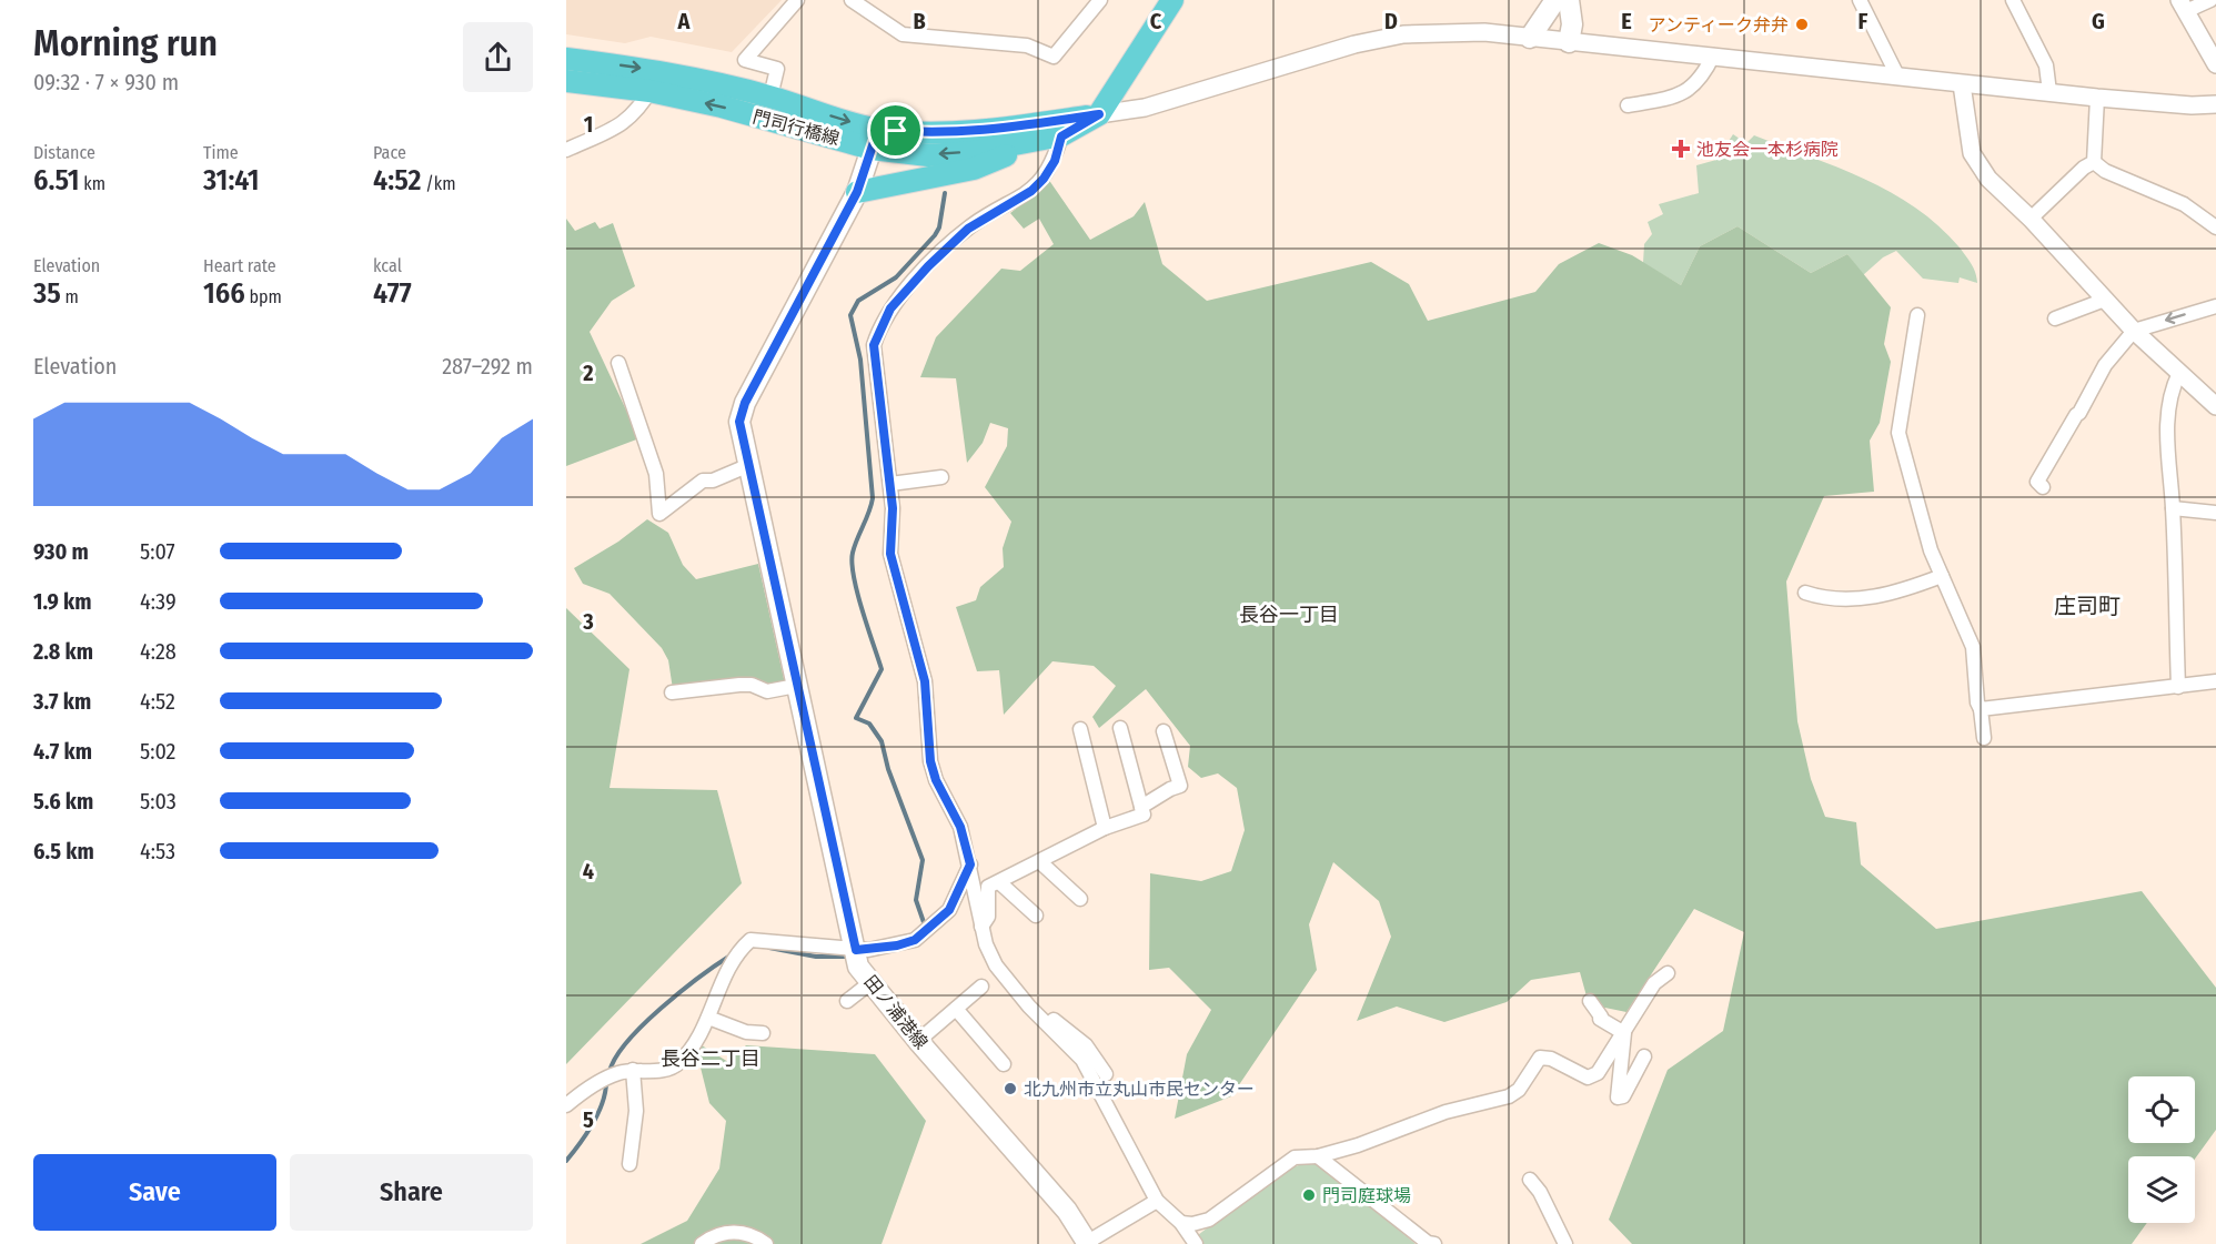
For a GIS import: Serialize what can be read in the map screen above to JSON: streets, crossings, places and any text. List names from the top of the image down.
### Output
{
  "streets": {
    "main road": ["門司行橋線", "田ノ浦港線"]
  },
  "crossings": [
    ["門司行橋線", "田ノ浦港線"]
  ],
  "districts": ["庄司町", "長谷一丁目", "長谷二丁目"],
  "places": {
    "other": ["アンティーク弁弁", "北九州市立丸山市民センター", "門司庭球場"],
    "health": ["池友会一本杉病院"]
  },
  "page": {
    "heading": ["Morning run", "09:32 · 7 × 930 m"],
    "stats": [
      ["Distance", "6.51 km"],
      ["Time", "31:41"],
      ["Pace", "4:52 /km"],
      ["Elevation", "35 m"],
      ["Heart rate", "166 bpm"],
      ["kcal", "477"]
    ],
    "chart": ["Elevation", "287–292 m"],
    "list": [
      {
        "name": "930 m",
        "note": "5:07"
      },
      {
        "name": "1.9 km",
        "note": "4:39"
      },
      {
        "name": "2.8 km",
        "note": "4:28"
      },
      {
        "name": "3.7 km",
        "note": "4:52"
      },
      {
        "name": "4.7 km",
        "note": "5:02"
      },
      {
        "name": "5.6 km",
        "note": "5:03"
      },
      {
        "name": "6.5 km",
        "note": "4:53"
      }
    ],
    "buttons": ["Save", "Share"]
  },
  "grid": {
    "columns": [
      "A",
      "B",
      "C",
      "D",
      "E",
      "F",
      "G"
    ],
    "rows": [
      "1",
      "2",
      "3",
      "4",
      "5"
    ]
  }
}
